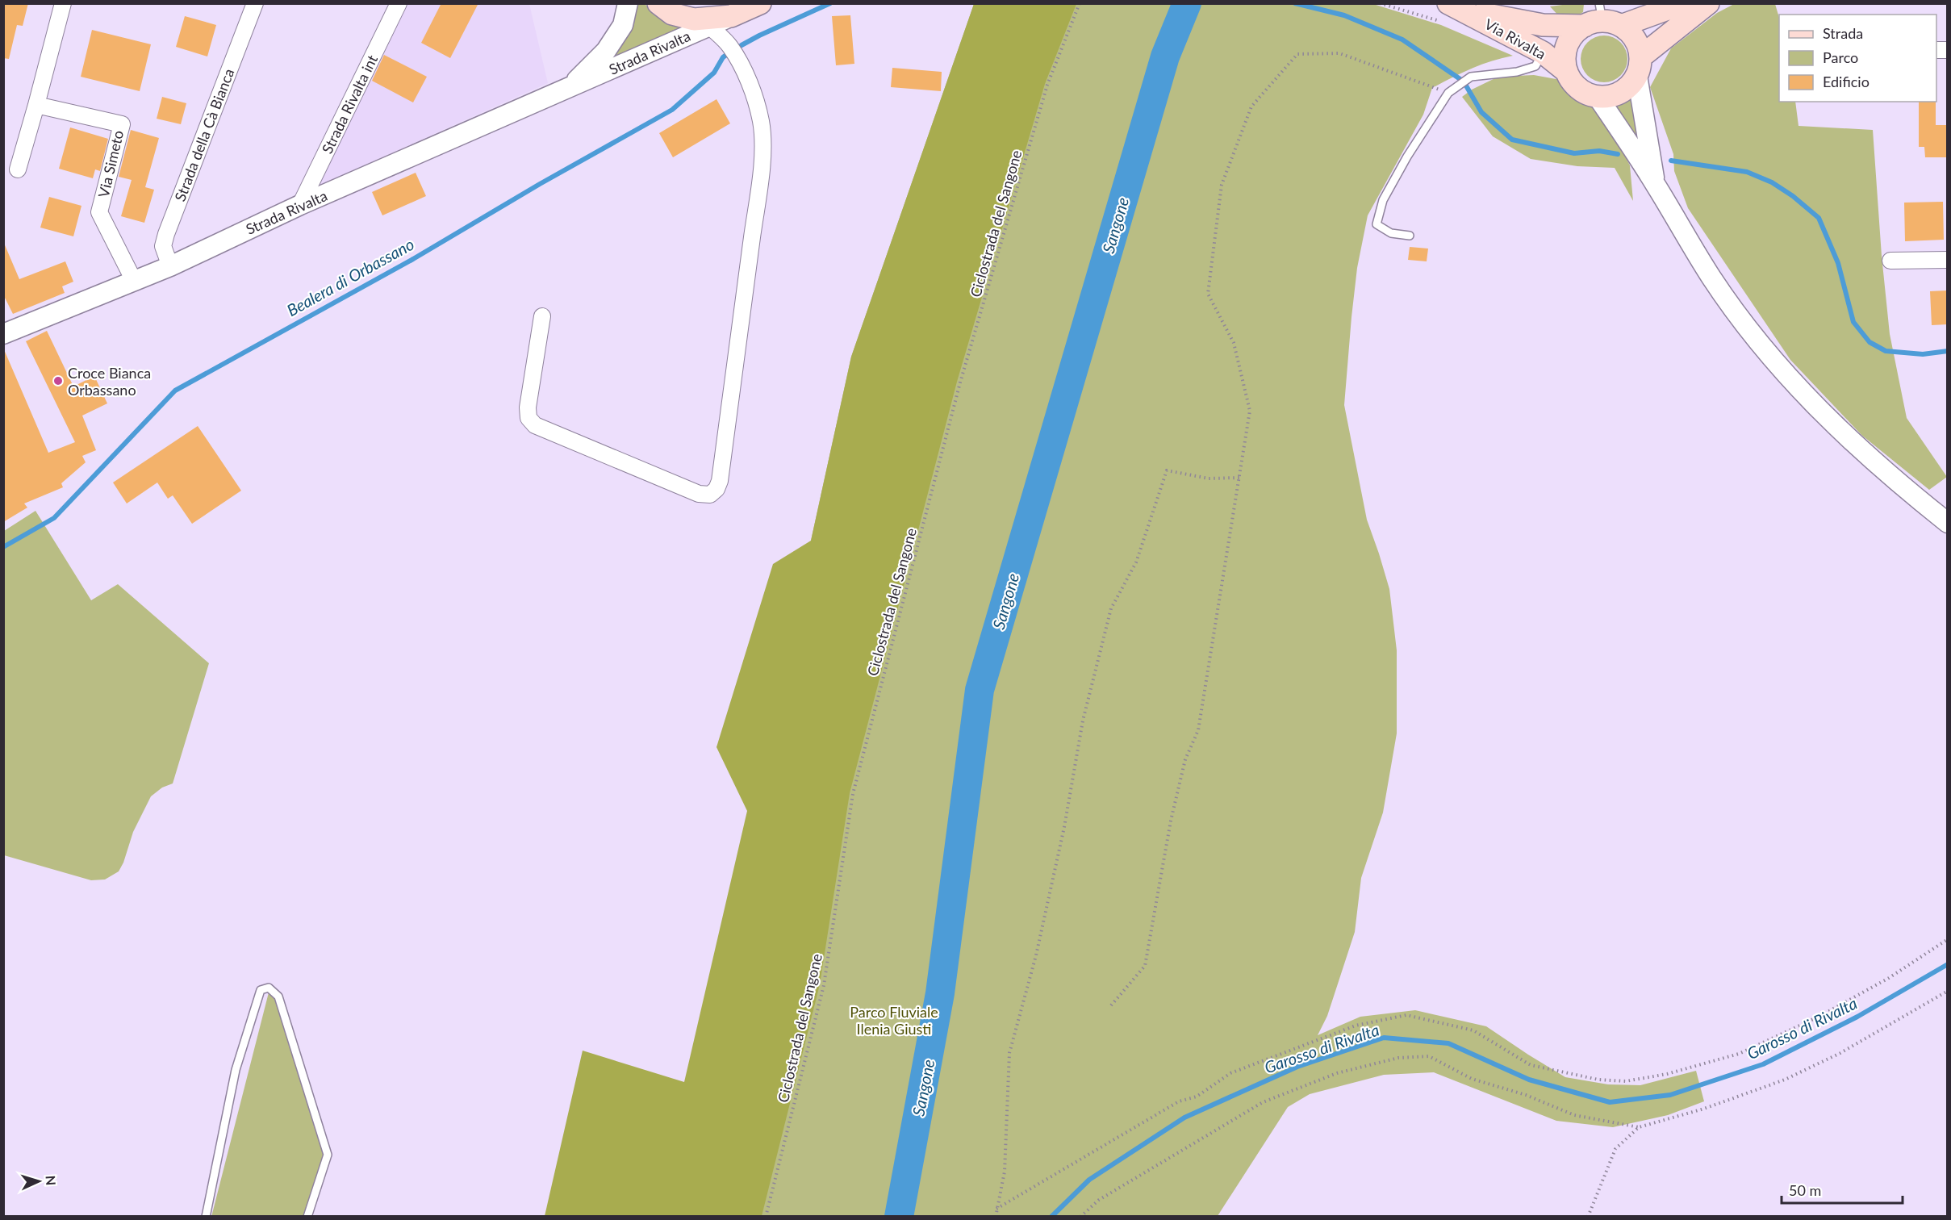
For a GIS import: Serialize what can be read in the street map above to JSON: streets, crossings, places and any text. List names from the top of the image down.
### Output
{
  "streets": {
    "main road": ["Via Rivalta"],
    "street": [
      "Strada Rivalta",
      "Strada Rivalta int",
      "Strada della Cà Bianca",
      "Via Simeto"
    ],
    "path": ["Ciclostrada del Sangone"]
  },
  "crossings": [
    ["Strada Rivalta", "Strada Rivalta int"],
    ["Strada Rivalta", "Strada della Cà Bianca"],
    ["Strada Rivalta", "Via Simeto"]
  ],
  "water": ["Sangone", "Bealera di Orbassano", "Garosso di Rivalta"],
  "parks": ["Parco Fluviale Ilenia Giusti"],
  "places": ["Croce Bianca Orbassano"],
  "legend": ["Strada", "Parco", "Edificio"],
  "scale_bar": "50 m",
  "north": "right"
}
